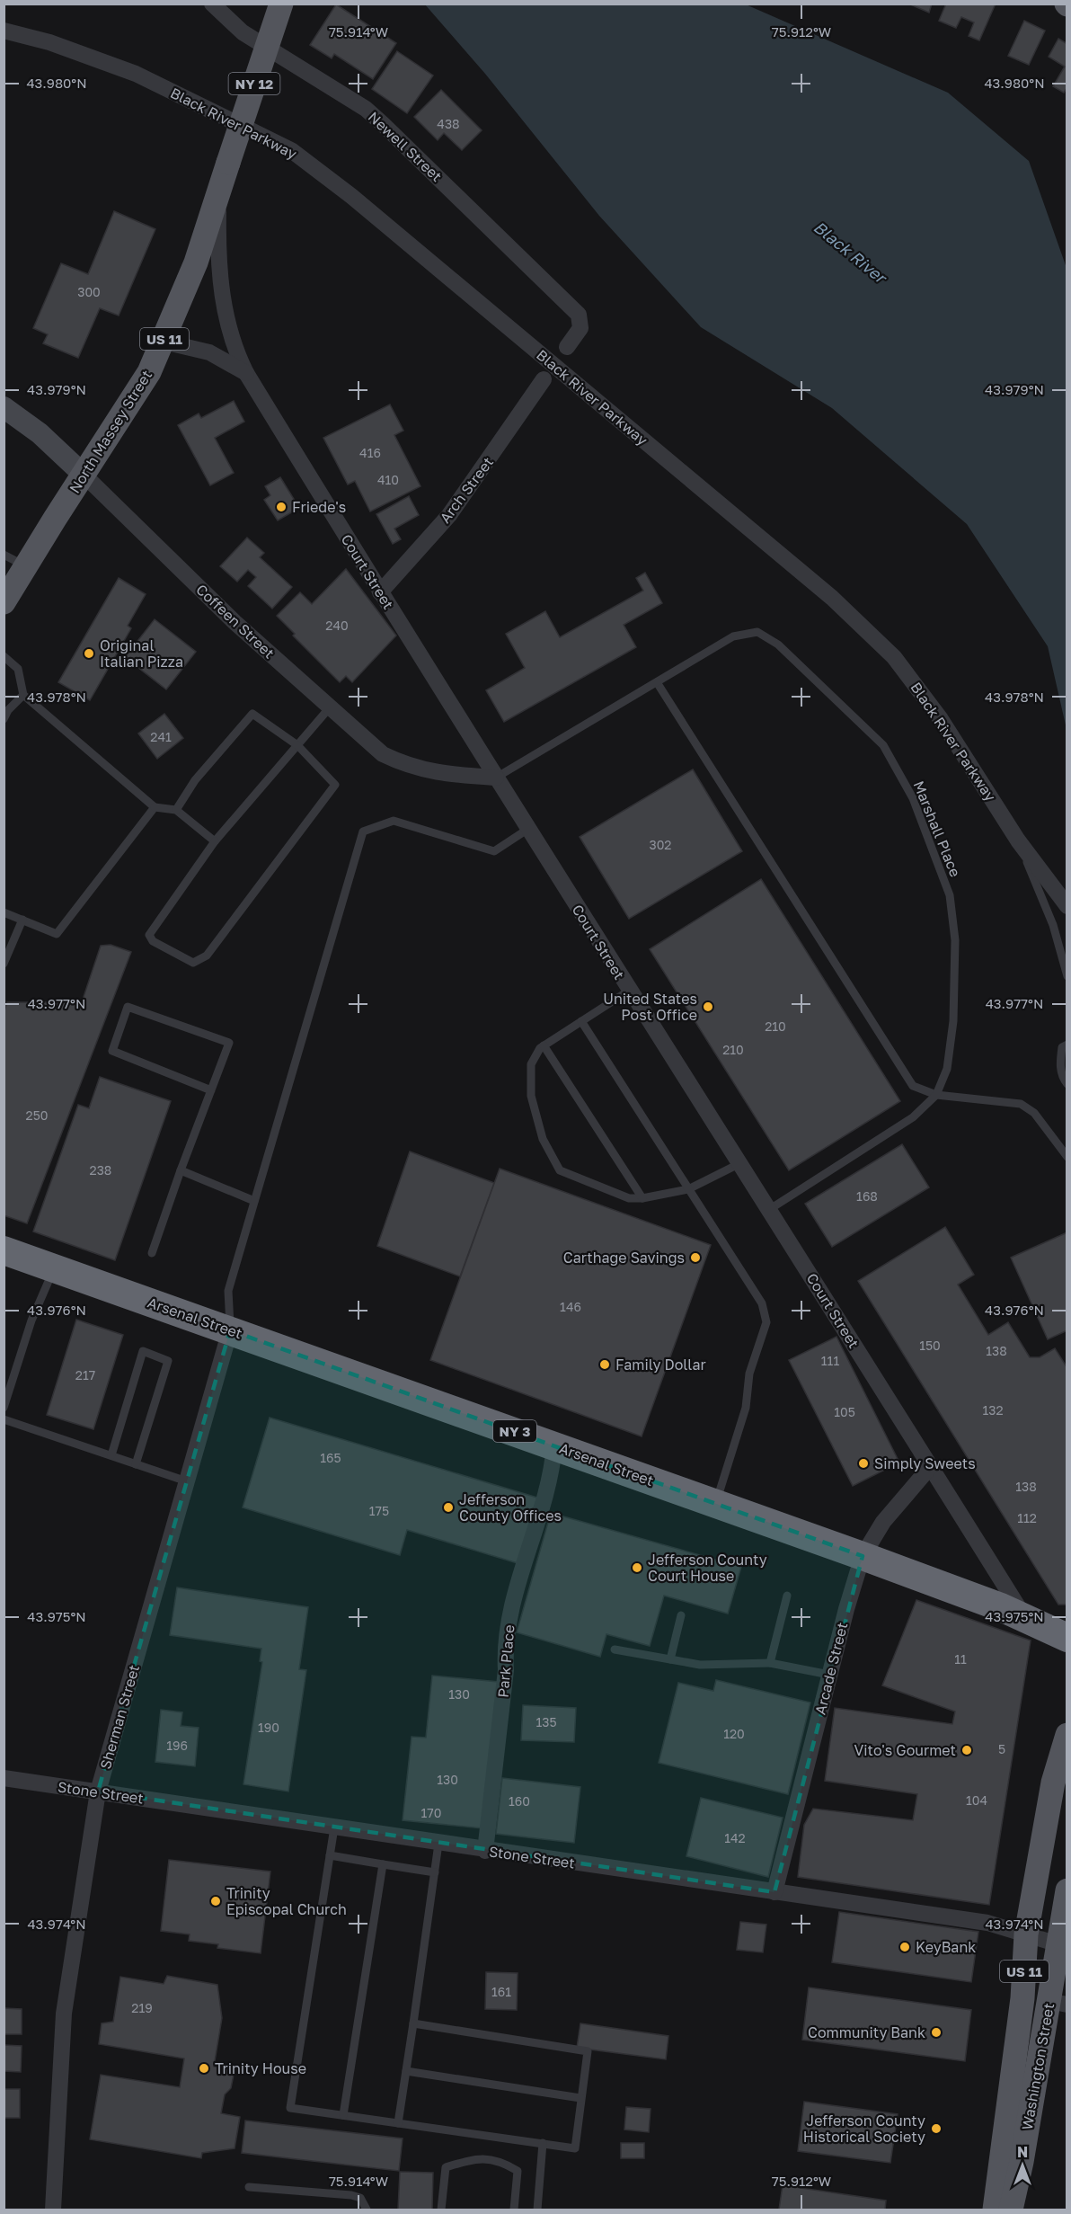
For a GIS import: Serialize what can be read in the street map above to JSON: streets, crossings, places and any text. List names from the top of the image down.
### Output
{
  "streets": {
    "highway": ["Arsenal Street", "NY 3"],
    "main road": [
      "NY 12",
      "US 11",
      "North Massey Street",
      "Coffeen Street",
      "Washington Street"
    ],
    "street": [
      "Black River Parkway",
      "Newell Street",
      "Arch Street",
      "Court Street",
      "Park Place",
      "Arcade Street",
      "Sherman Street",
      "Stone Street"
    ],
    "lane": ["Marshall Place"]
  },
  "crossings": [
    ["NY 12", "US 11"],
    ["US 11", "North Massey Street"],
    ["US 11", "Court Street"],
    ["North Massey Street", "Court Street"],
    ["North Massey Street", "Coffeen Street"],
    ["Arch Street", "Court Street"],
    ["Court Street", "Coffeen Street"],
    ["Court Street", "Marshall Place"],
    ["Court Street", "Arsenal Street"],
    ["Court Street", "NY 3"],
    ["Court Street", "Arcade Street"],
    ["Coffeen Street", "Marshall Place"],
    ["Arsenal Street", "NY 3"],
    ["Arsenal Street", "Park Place"],
    ["Arsenal Street", "Arcade Street"],
    ["Arsenal Street", "Sherman Street"],
    ["Park Place", "Stone Street"],
    ["Arcade Street", "Stone Street"],
    ["Sherman Street", "Stone Street"],
    ["Stone Street", "Washington Street"]
  ],
  "water": ["Black River"],
  "places": [
    "Friede's",
    "Original Italian Pizza",
    "United States Post Office",
    "Carthage Savings",
    "Family Dollar",
    "Simply Sweets",
    "Jefferson County Offices",
    "Jefferson County Court House",
    "Vito's Gourmet",
    "Trinity Episcopal Church",
    "KeyBank",
    "Community Bank",
    "Trinity House",
    "Jefferson County Historical Society"
  ],
  "house_numbers": [
    "438",
    "300",
    "416",
    "410",
    "240",
    "241",
    "302",
    "210",
    "210",
    "250",
    "238",
    "168",
    "146",
    "150",
    "138",
    "111",
    "217",
    "132",
    "105",
    "165",
    "138",
    "175",
    "112",
    "11",
    "130",
    "135",
    "190",
    "120",
    "196",
    "5",
    "130",
    "104",
    "160",
    "170",
    "142",
    "161",
    "219"
  ],
  "north": "top",
  "coordinates": [
    "75.914°W",
    "75.912°W",
    "43.980°N",
    "43.979°N",
    "43.978°N",
    "43.977°N",
    "43.976°N",
    "43.975°N",
    "43.974°N"
  ]
}
